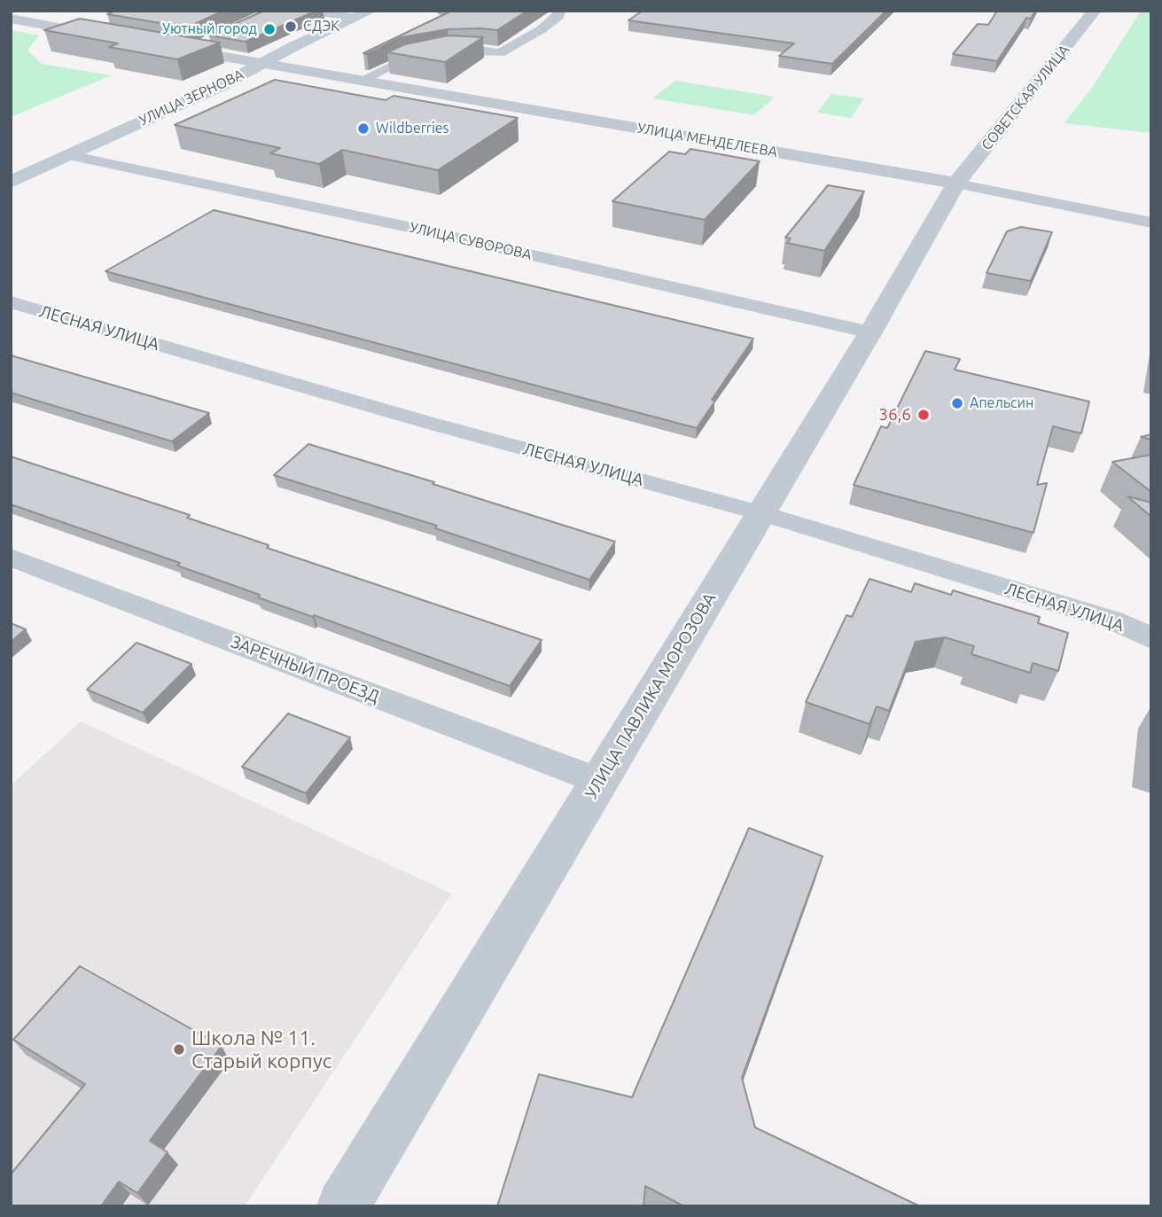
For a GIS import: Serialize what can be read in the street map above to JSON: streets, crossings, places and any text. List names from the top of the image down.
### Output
{
  "streets": {
    "main road": ["УЛИЦА ЗЕРНОВА"],
    "street": [
      "СОВЕТСКАЯ УЛИЦА",
      "УЛИЦА МЕНДЕЛЕЕВА",
      "УЛИЦА СУВОРОВА",
      "ЛЕСНАЯ УЛИЦА",
      "ЗАРЕЧНЫЙ ПРОЕЗД",
      "УЛИЦА ПАВЛИКА МОРОЗОВА"
    ]
  },
  "crossings": [
    ["УЛИЦА ЗЕРНОВА", "УЛИЦА МЕНДЕЛЕЕВА"],
    ["УЛИЦА ЗЕРНОВА", "УЛИЦА СУВОРОВА"],
    ["СОВЕТСКАЯ УЛИЦА", "УЛИЦА МЕНДЕЛЕЕВА"],
    ["СОВЕТСКАЯ УЛИЦА", "УЛИЦА ПАВЛИКА МОРОЗОВА"],
    ["УЛИЦА МЕНДЕЛЕЕВА", "УЛИЦА ПАВЛИКА МОРОЗОВА"],
    ["УЛИЦА СУВОРОВА", "УЛИЦА ПАВЛИКА МОРОЗОВА"],
    ["ЛЕСНАЯ УЛИЦА", "УЛИЦА ПАВЛИКА МОРОЗОВА"],
    ["ЗАРЕЧНЫЙ ПРОЕЗД", "УЛИЦА ПАВЛИКА МОРОЗОВА"]
  ],
  "places": [
    "СДЭК",
    "Уютный город",
    "Wildberries",
    "Апельсин",
    "36,6",
    "Школа № 11. Старый корпус"
  ]
}
